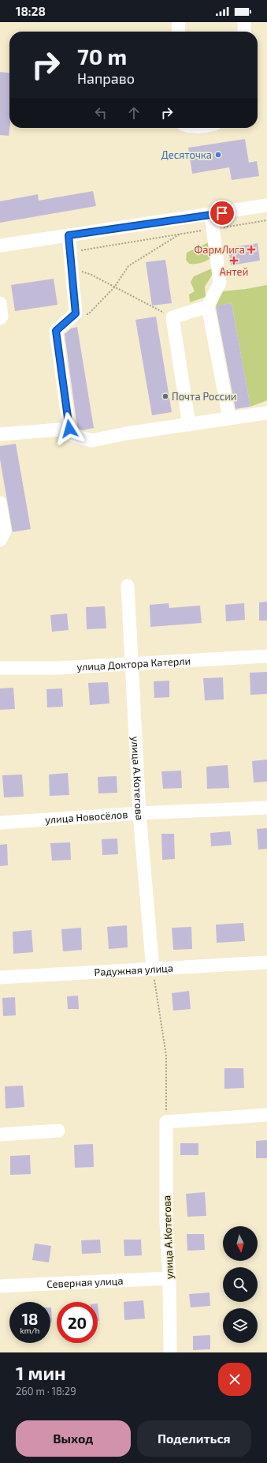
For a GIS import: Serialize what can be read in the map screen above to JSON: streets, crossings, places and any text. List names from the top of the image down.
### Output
{
  "streets": {
    "street": [
      "улица Доктора Катерли",
      "улица А.Котегова",
      "улица Новосёлов",
      "Радужная улица",
      "Северная улица"
    ]
  },
  "crossings": [
    ["улица Доктора Катерли", "улица А.Котегова"],
    ["улица А.Котегова", "улица Новосёлов"],
    ["улица А.Котегова", "Радужная улица"],
    ["улица А.Котегова", "Северная улица"]
  ],
  "places": {
    "other": ["Десяточка", "Почта России"],
    "health": ["ФармЛига", "Антей"]
  },
  "north": "bottom",
  "page": {
    "status": "18:28",
    "turn": ["70 m", "Направо"],
    "speed": "18 km/h",
    "limit": "20",
    "heading": ["1 мин", "260 m · 18:29"],
    "buttons": ["Выход", "Поделиться"]
  }
}
